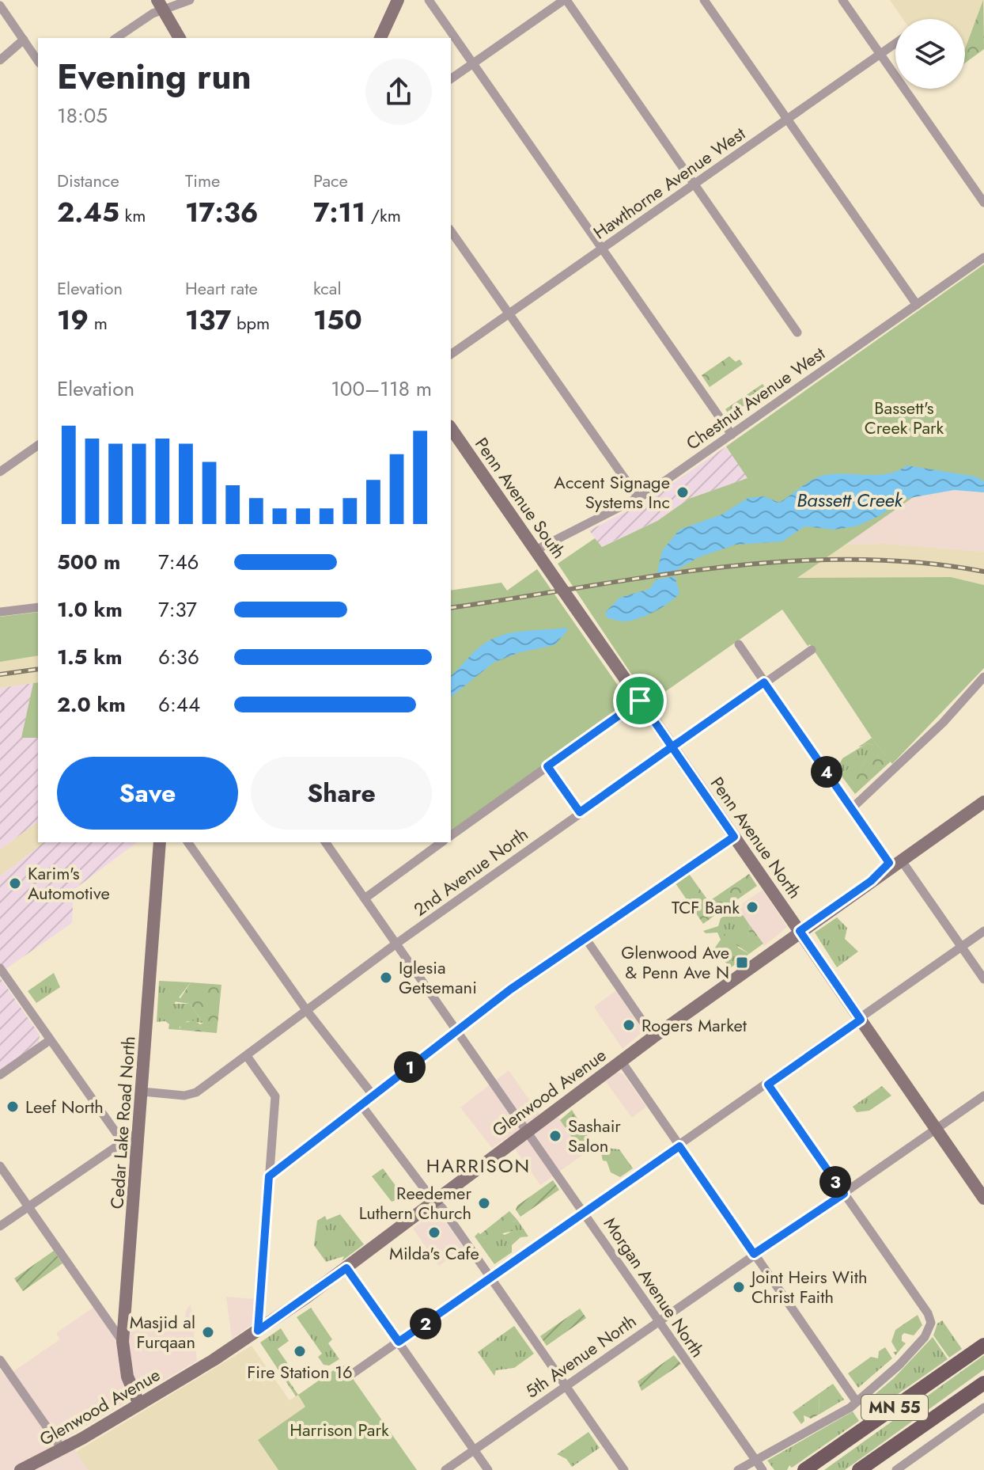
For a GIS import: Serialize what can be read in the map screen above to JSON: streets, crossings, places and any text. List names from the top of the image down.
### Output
{
  "streets": {
    "main road": ["MN 55"],
    "street": [
      "Hawthorne Avenue West",
      "Chestnut Avenue West",
      "Penn Avenue South",
      "Penn Avenue North",
      "2nd Avenue North",
      "Glenwood Avenue",
      "Cedar Lake Road North",
      "Morgan Avenue North",
      "5th Avenue North"
    ]
  },
  "crossings": [
    ["Chestnut Avenue West", "Penn Avenue South"],
    ["Penn Avenue South", "Penn Avenue North"],
    ["Penn Avenue North", "2nd Avenue North"],
    ["Penn Avenue North", "Glenwood Avenue"],
    ["Penn Avenue North", "5th Avenue North"],
    ["2nd Avenue North", "Cedar Lake Road North"],
    ["2nd Avenue North", "Morgan Avenue North"],
    ["Glenwood Avenue", "Cedar Lake Road North"],
    ["Glenwood Avenue", "Morgan Avenue North"],
    ["Morgan Avenue North", "5th Avenue North"]
  ],
  "districts": ["HARRISON"],
  "water": ["Bassett Creek"],
  "parks": ["Bassett's Creek Park", "Harrison Park"],
  "places": {
    "other": [
      "Accent Signage Systems Inc",
      "Karim's Automotive",
      "TCF Bank",
      "Iglesia Getsemani",
      "Rogers Market",
      "Leef North",
      "Sashair Salon",
      "Reedemer Luthern Church",
      "Milda's Cafe",
      "Joint Heirs With Christ Faith",
      "Masjid al Furqaan",
      "Fire Station 16"
    ],
    "transit": ["Glenwood Ave & Penn Ave N"]
  },
  "page": {
    "heading": ["Evening run", "18:05"],
    "stats": [
      ["Distance", "2.45 km"],
      ["Time", "17:36"],
      ["Pace", "7:11 /km"],
      ["Elevation", "19 m"],
      ["Heart rate", "137 bpm"],
      ["kcal", "150"]
    ],
    "chart": ["Elevation", "100–118 m"],
    "list": [
      {
        "name": "500 m",
        "note": "7:46"
      },
      {
        "name": "1.0 km",
        "note": "7:37"
      },
      {
        "name": "1.5 km",
        "note": "6:36"
      },
      {
        "name": "2.0 km",
        "note": "6:44"
      }
    ],
    "buttons": ["Save", "Share"],
    "pins": [
      "4",
      "1",
      "3",
      "2"
    ]
  }
}
